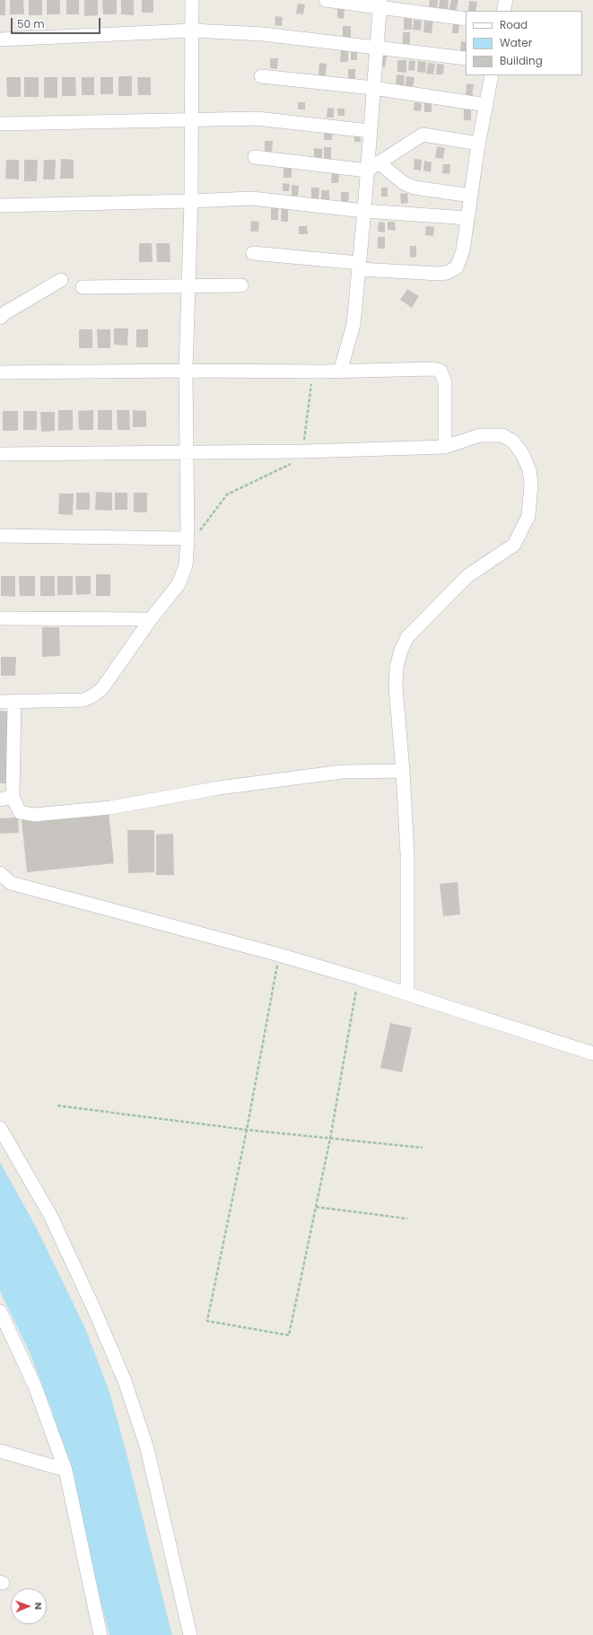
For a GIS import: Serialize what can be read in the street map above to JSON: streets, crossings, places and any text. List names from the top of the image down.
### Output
{
  "legend": ["Road", "Water", "Building"],
  "scale_bar": "50 m",
  "north": "right"
}
